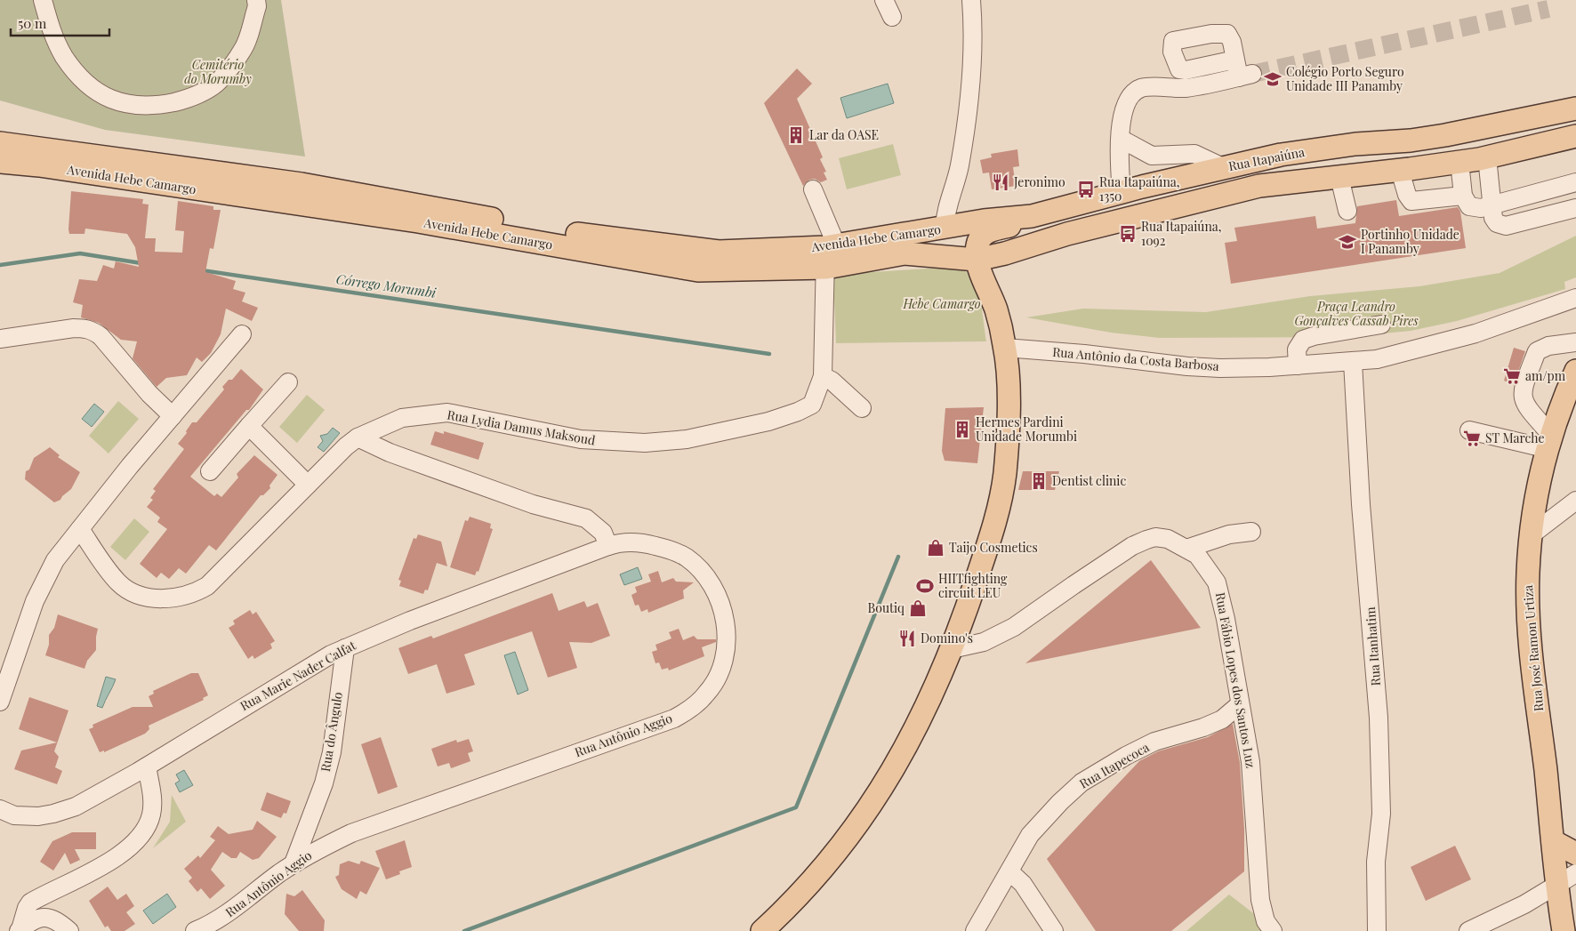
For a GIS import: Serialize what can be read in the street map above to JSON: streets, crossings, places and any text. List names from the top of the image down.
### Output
{
  "streets": {
    "main road": ["Rua Itapaiúna", "Avenida Hebe Camargo", "Rua José Ramon Urtiza"],
    "street": [
      "Rua Antônio da Costa Barbosa",
      "Rua Lydia Damus Maksoud",
      "Rua Itanhatim",
      "Rua Marie Nader Calfat",
      "Rua Fábio Lopes dos Santos Luz",
      "Rua do Ângulo",
      "Rua Antônio Aggio",
      "Rua Itapecoca"
    ]
  },
  "crossings": [
    ["Rua Itapaiúna", "Avenida Hebe Camargo"],
    ["Rua Antônio da Costa Barbosa", "Rua Itanhatim"],
    ["Rua Marie Nader Calfat", "Rua do Ângulo"],
    ["Rua Marie Nader Calfat", "Rua Antônio Aggio"],
    ["Rua Fábio Lopes dos Santos Luz", "Rua Itapecoca"],
    ["Rua do Ângulo", "Rua Antônio Aggio"]
  ],
  "water": ["Córrego Morumbi"],
  "parks": ["Cemitério do Morumby", "Hebe Camargo", "Praça Leandro Gonçalves Cassab Pires"],
  "places": {
    "school or university": ["Colégio Porto Seguro Unidade III Panamby", "Portinho Unidade I Panamby"],
    "building": ["Lar da OASE", "Hermes Pardini Unidade Morumbi", "Dentist clinic"],
    "restaurant": ["Jeronimo", "Domino's"],
    "bus stop": ["Rua Itapaiúna, 1350", "Rua Itapaiúna, 1092"],
    "supermarket": ["am/pm", "ST Marche"],
    "shop": ["Taijo Cosmetics", "Boutiq"],
    "sports": ["HIITfighting circuit LEU"]
  },
  "scale_bar": "50 m"
}
